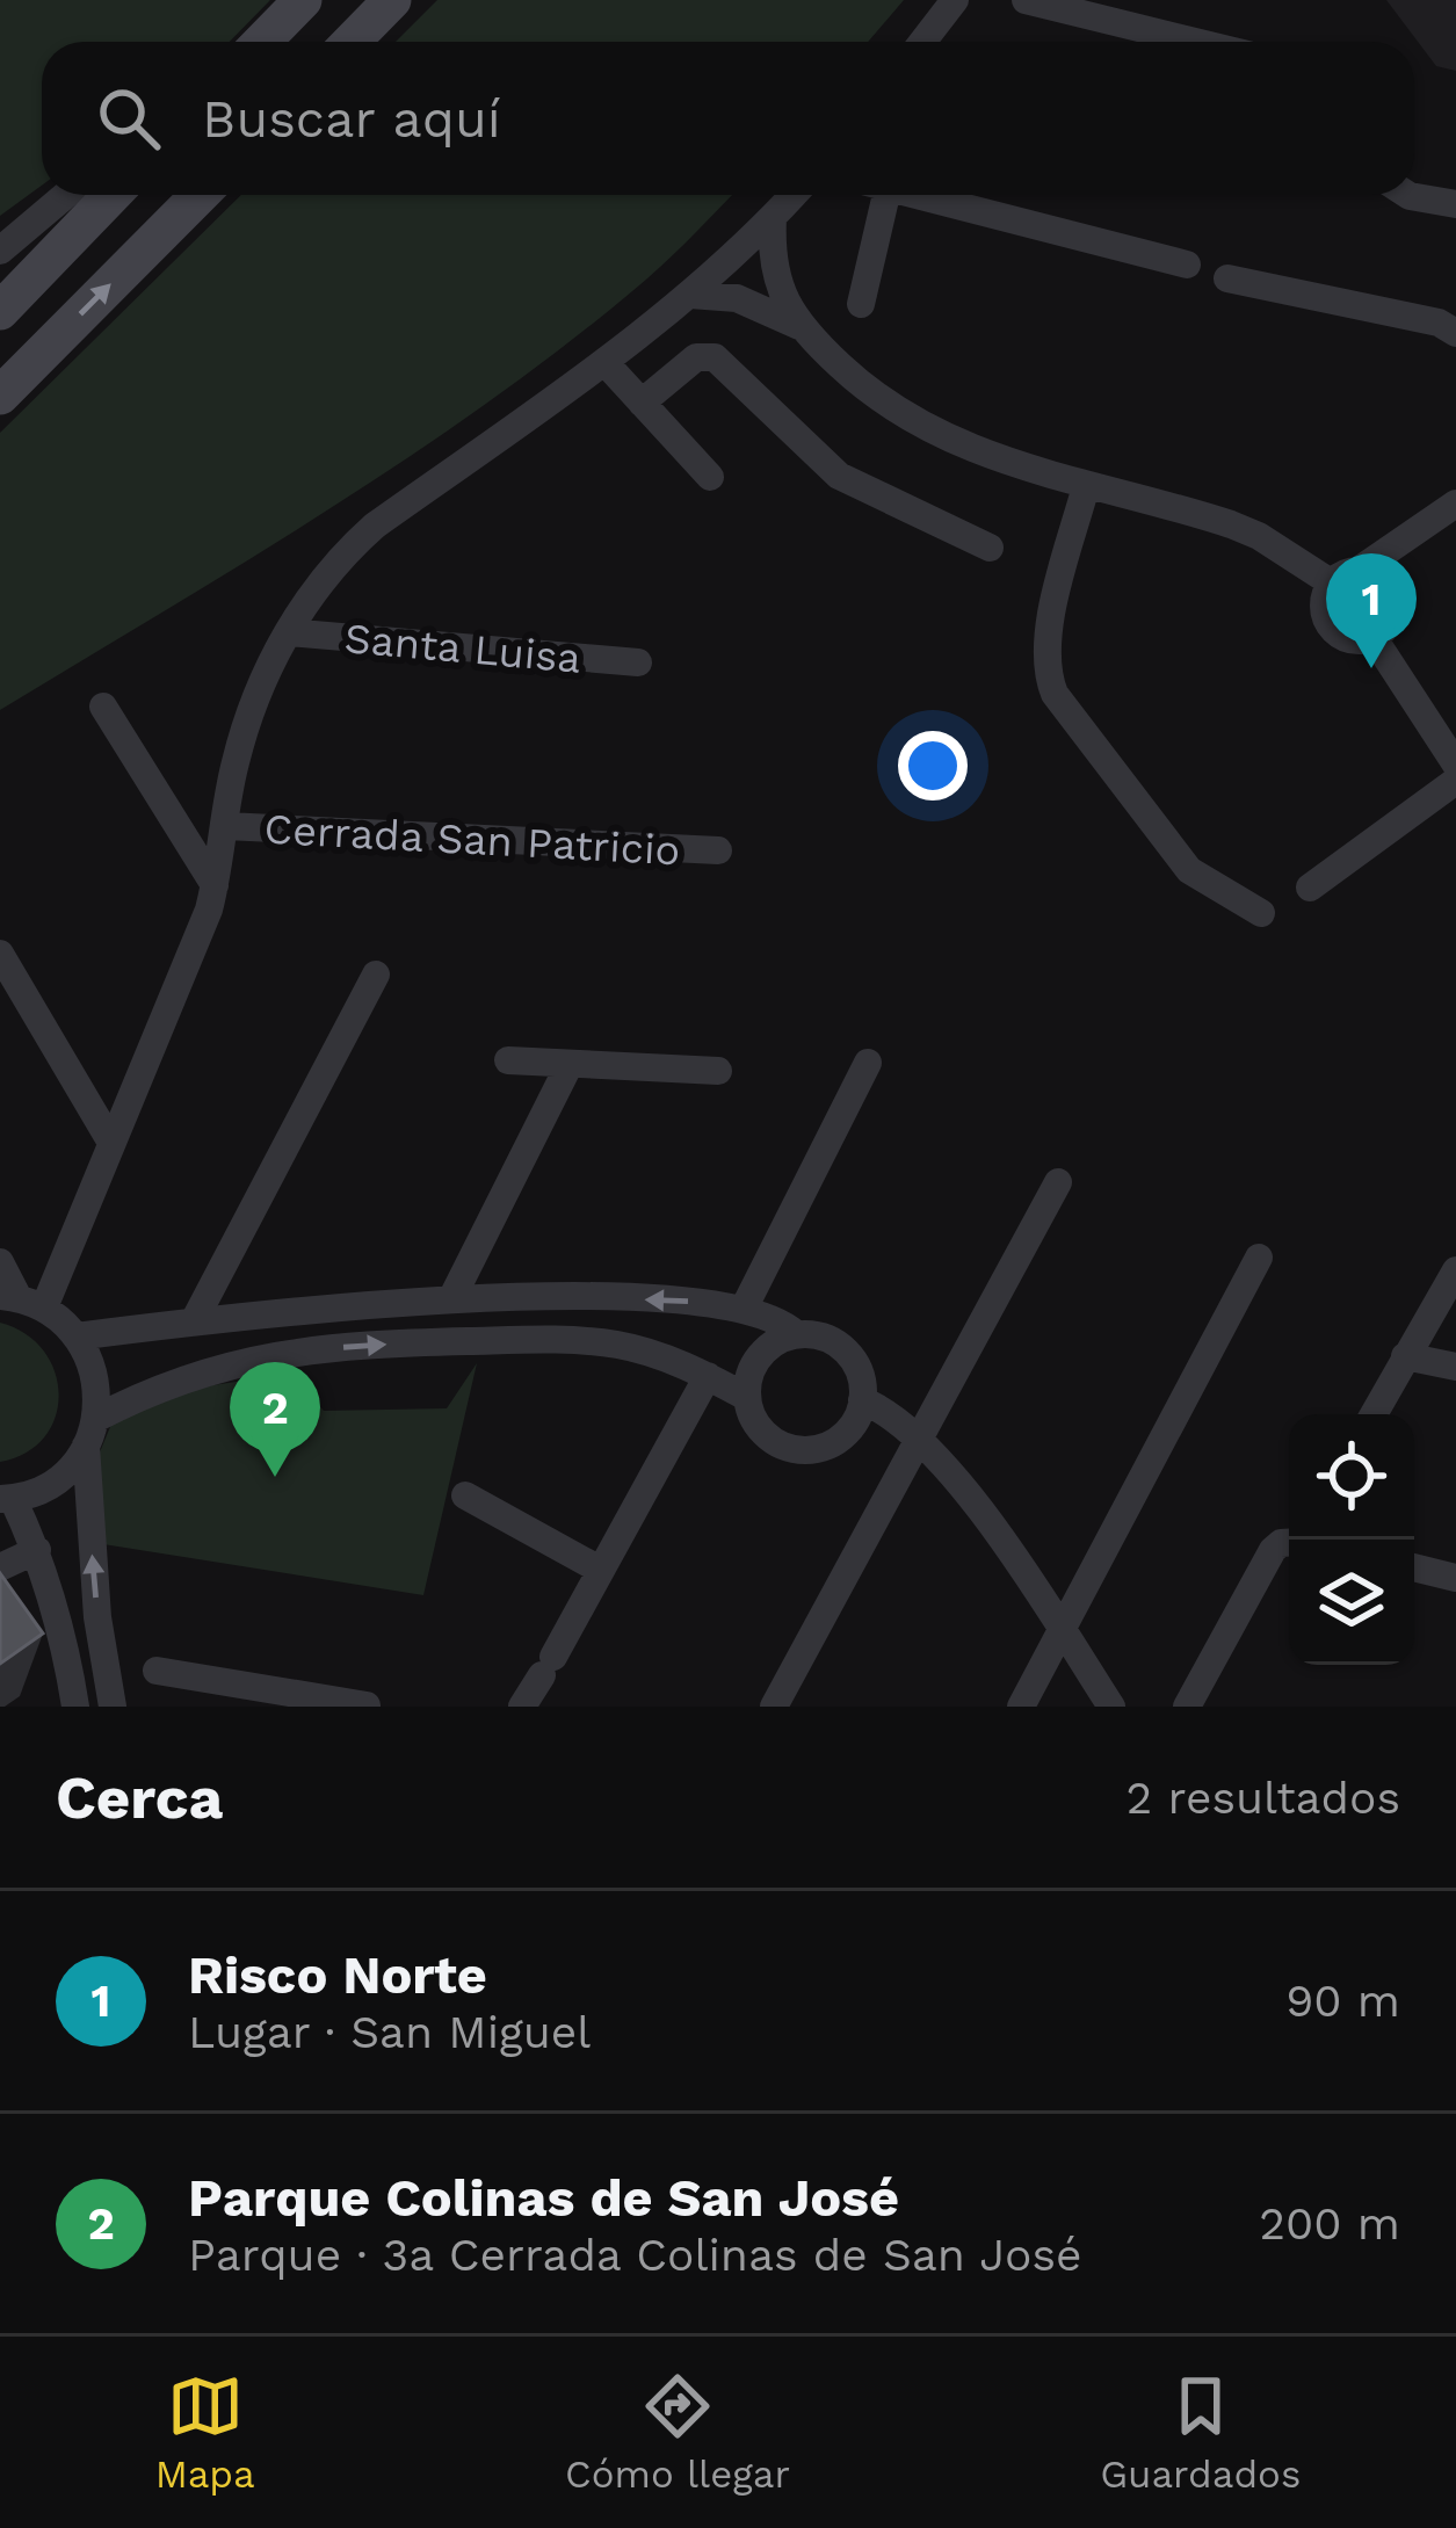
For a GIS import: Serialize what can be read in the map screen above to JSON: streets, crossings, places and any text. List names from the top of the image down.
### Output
{
  "streets": {
    "street": ["Santa Luisa", "Cerrada San Patricio"]
  },
  "page": {
    "search": "Buscar aquí",
    "pins": ["1", "2"],
    "heading": ["Cerca", "2 resultados"],
    "list": [
      {
        "mark": "1",
        "name": "Risco Norte",
        "note": "Lugar · San Miguel",
        "value": "90 m"
      },
      {
        "mark": "2",
        "name": "Parque Colinas de San José",
        "note": "Parque · 3a Cerrada Colinas de San José",
        "value": "200 m"
      }
    ],
    "nav": ["Mapa", "Cómo llegar", "Guardados"]
  }
}
